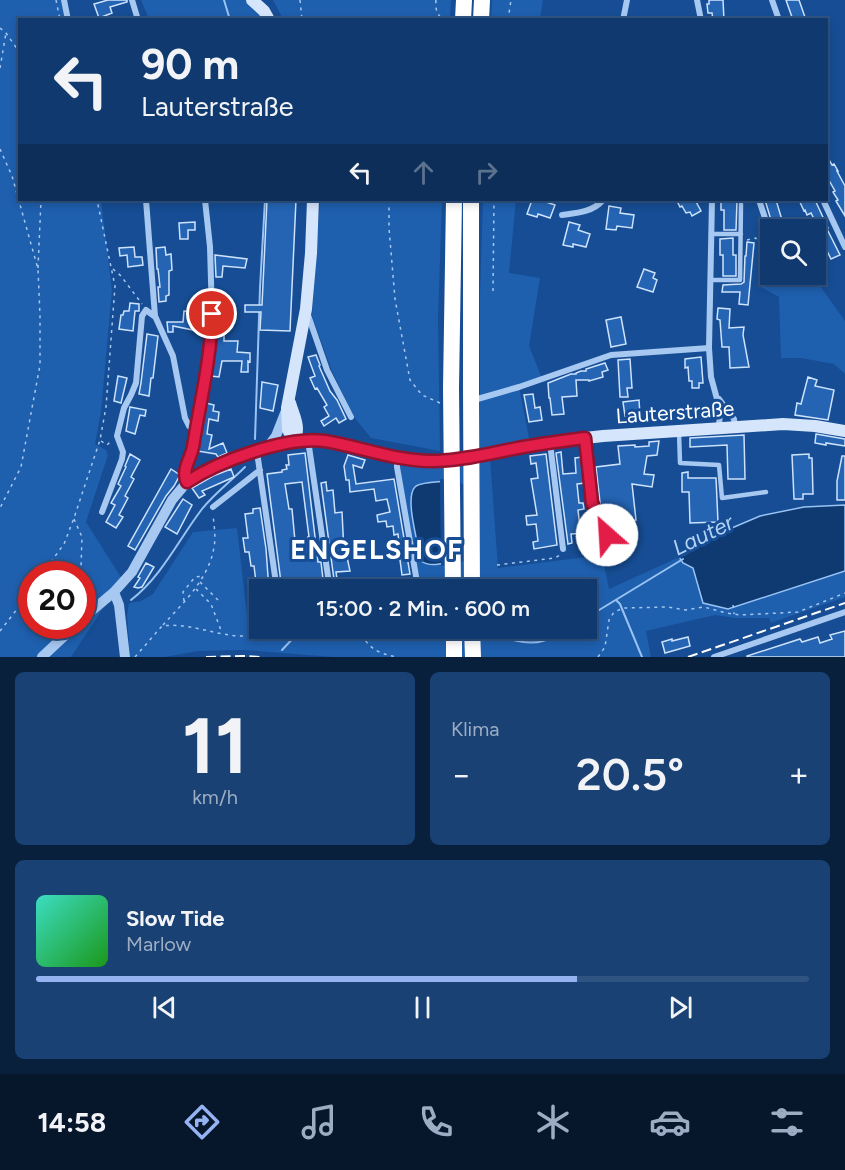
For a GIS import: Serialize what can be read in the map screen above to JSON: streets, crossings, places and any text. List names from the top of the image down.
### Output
{
  "streets": {
    "main road": ["Lauterstraße"]
  },
  "districts": ["ENGELSHOF"],
  "water": ["Lauter"],
  "page": {
    "turn": ["90 m", "Lauterstraße"],
    "limit": "20",
    "trip": "15:00 · 2 Min. · 600 m",
    "tile": [
      ["11", "km/h"],
      "Klima"
    ],
    "heat": ["−", "20.5°", "+"],
    "song": ["Slow Tide", "Marlow"],
    "tabs": "14:58"
  }
}
